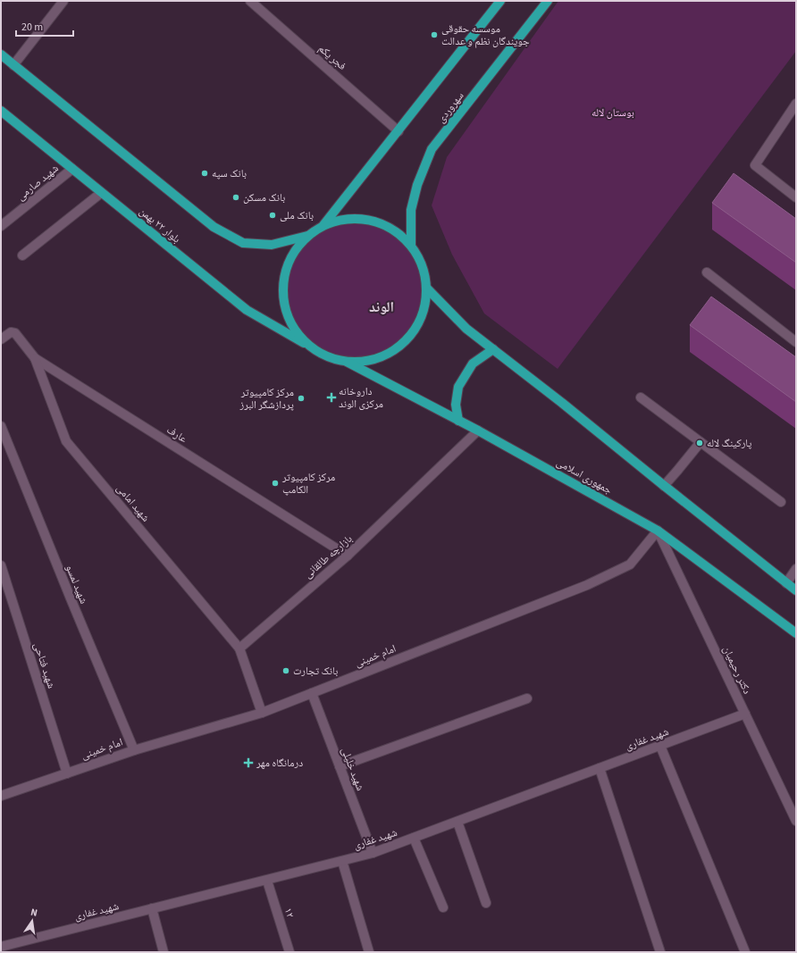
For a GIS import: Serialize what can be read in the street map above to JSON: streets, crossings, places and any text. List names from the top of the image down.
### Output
{
  "streets": {
    "main road": ["سهروردی", "بلوار ۲۲ بهمن", "جمهوری اسلامی"],
    "street": [
      "فجر یکم",
      "شهید صارمی",
      "عارف",
      "شهید امامی",
      "بازارچه طالقانی",
      "شهید لمسو",
      "امام خمینی",
      "شهید فتاحی",
      "دکتر رحیمیان",
      "شهید غفاری",
      "شهید خلیلی",
      "۱۲"
    ]
  },
  "crossings": [
    ["شهید صارمی", "بلوار ۲۲ بهمن"],
    ["بلوار ۲۲ بهمن", "جمهوری اسلامی"],
    ["عارف", "شهید امامی"],
    ["عارف", "بازارچه طالقانی"],
    ["جمهوری اسلامی", "بازارچه طالقانی"],
    ["جمهوری اسلامی", "امام خمینی"],
    ["جمهوری اسلامی", "دکتر رحیمیان"],
    ["شهید امامی", "بازارچه طالقانی"],
    ["شهید لمسو", "امام خمینی"],
    ["امام خمینی", "شهید فتاحی"],
    ["امام خمینی", "دکتر رحیمیان"],
    ["امام خمینی", "شهید خلیلی"],
    ["دکتر رحیمیان", "شهید غفاری"],
    ["شهید غفاری", "شهید خلیلی"],
    ["شهید غفاری", "۱۲"]
  ],
  "districts": ["الوند"],
  "parks": ["بوستان لاله"],
  "places": {
    "other": [
      "موسسه حقوقی جویندگان نظم و عدالت",
      "بانک سپه",
      "بانک مسکن",
      "بانک ملی",
      "مرکز کامپیوتر پردازشگر البرز",
      "پارکینگ لاله",
      "مرکز کامپیوتر الکامپ",
      "بانک تجارت"
    ],
    "health": ["داروخانه مرکزی الوند", "درمانگاه مهر"]
  },
  "scale_bar": "20 m",
  "north": "top"
}
